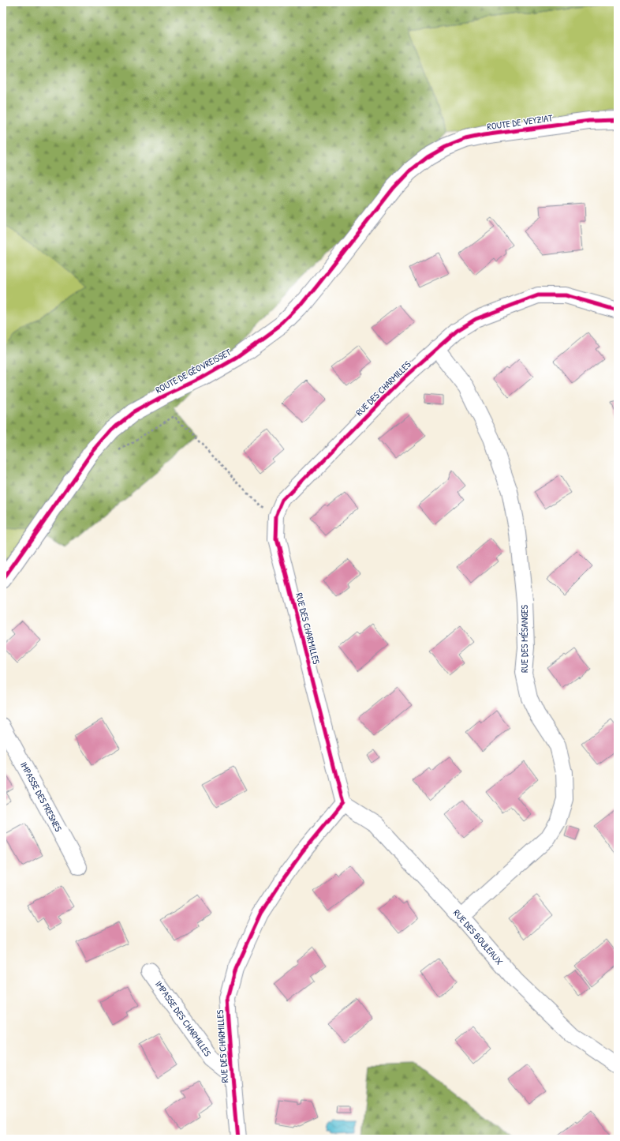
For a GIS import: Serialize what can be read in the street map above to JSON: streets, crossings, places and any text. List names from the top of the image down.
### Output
{
  "streets": {
    "street": [
      "ROUTE DE VEYZIAT",
      "ROUTE DE GÉOVREISSET",
      "RUE DES CHARMILLES",
      "RUE DES MÉSANGES",
      "IMPASSE DES FRESNES",
      "RUE DES BOULEAUX",
      "IMPASSE DES CHARMILLES"
    ]
  },
  "crossings": [
    ["ROUTE DE VEYZIAT", "ROUTE DE GÉOVREISSET"],
    ["RUE DES CHARMILLES", "RUE DES MÉSANGES"],
    ["RUE DES CHARMILLES", "RUE DES BOULEAUX"],
    ["RUE DES CHARMILLES", "IMPASSE DES CHARMILLES"],
    ["RUE DES MÉSANGES", "RUE DES BOULEAUX"]
  ]
}
